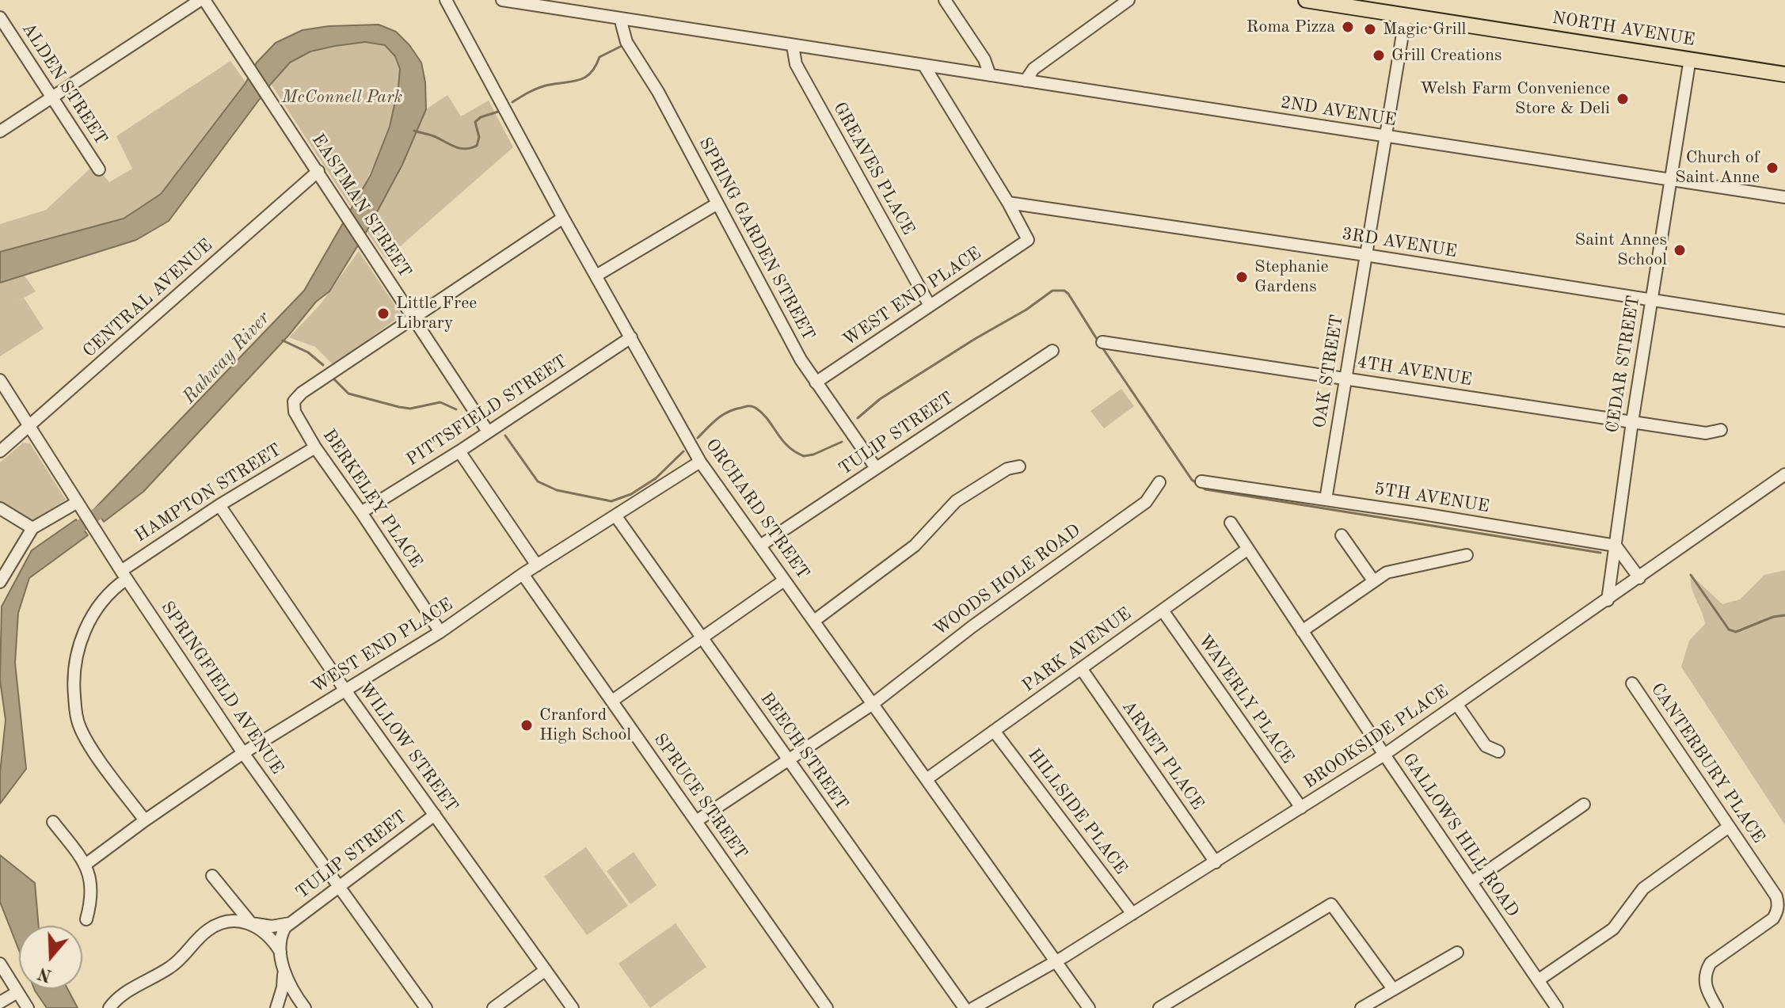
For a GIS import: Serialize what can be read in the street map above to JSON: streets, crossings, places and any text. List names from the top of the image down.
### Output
{
  "streets": {
    "main road": ["NORTH AVENUE"],
    "street": [
      "ALDEN STREET",
      "2ND AVENUE",
      "GREAVES PLACE",
      "EASTMAN STREET",
      "SPRING GARDEN STREET",
      "3RD AVENUE",
      "WEST END PLACE",
      "CENTRAL AVENUE",
      "CEDAR STREET",
      "OAK STREET",
      "4TH AVENUE",
      "PITTSFIELD STREET",
      "TULIP STREET",
      "HAMPTON STREET",
      "5TH AVENUE",
      "BERKELEY PLACE",
      "ORCHARD STREET",
      "WOODS HOLE ROAD",
      "PARK AVENUE",
      "SPRINGFIELD AVENUE",
      "WAVERLY PLACE",
      "BROOKSIDE PLACE",
      "WILLOW STREET",
      "BEECH STREET",
      "ARNET PLACE",
      "CANTERBURY PLACE",
      "SPRUCE STREET",
      "HILLSIDE PLACE",
      "GALLOWS HILL ROAD"
    ]
  },
  "crossings": [
    ["NORTH AVENUE", "CEDAR STREET"],
    ["NORTH AVENUE", "OAK STREET"],
    ["2ND AVENUE", "GREAVES PLACE"],
    ["2ND AVENUE", "SPRING GARDEN STREET"],
    ["2ND AVENUE", "CEDAR STREET"],
    ["2ND AVENUE", "OAK STREET"],
    ["GREAVES PLACE", "WEST END PLACE"],
    ["EASTMAN STREET", "CENTRAL AVENUE"],
    ["EASTMAN STREET", "PITTSFIELD STREET"],
    ["EASTMAN STREET", "BERKELEY PLACE"],
    ["SPRING GARDEN STREET", "WEST END PLACE"],
    ["SPRING GARDEN STREET", "TULIP STREET"],
    ["3RD AVENUE", "WEST END PLACE"],
    ["3RD AVENUE", "CEDAR STREET"],
    ["3RD AVENUE", "OAK STREET"],
    ["WEST END PLACE", "HAMPTON STREET"],
    ["WEST END PLACE", "BERKELEY PLACE"],
    ["WEST END PLACE", "ORCHARD STREET"],
    ["WEST END PLACE", "SPRINGFIELD AVENUE"],
    ["WEST END PLACE", "WILLOW STREET"],
    ["WEST END PLACE", "BEECH STREET"],
    ["WEST END PLACE", "SPRUCE STREET"],
    ["CENTRAL AVENUE", "SPRINGFIELD AVENUE"],
    ["CEDAR STREET", "4TH AVENUE"],
    ["CEDAR STREET", "5TH AVENUE"],
    ["CEDAR STREET", "BROOKSIDE PLACE"],
    ["OAK STREET", "4TH AVENUE"],
    ["OAK STREET", "5TH AVENUE"],
    ["PITTSFIELD STREET", "BERKELEY PLACE"],
    ["PITTSFIELD STREET", "ORCHARD STREET"],
    ["TULIP STREET", "ORCHARD STREET"],
    ["TULIP STREET", "SPRINGFIELD AVENUE"],
    ["TULIP STREET", "WILLOW STREET"],
    ["HAMPTON STREET", "BERKELEY PLACE"],
    ["HAMPTON STREET", "SPRINGFIELD AVENUE"],
    ["HAMPTON STREET", "WILLOW STREET"],
    ["ORCHARD STREET", "WOODS HOLE ROAD"],
    ["ORCHARD STREET", "PARK AVENUE"],
    ["ORCHARD STREET", "BROOKSIDE PLACE"],
    ["WOODS HOLE ROAD", "BEECH STREET"],
    ["WOODS HOLE ROAD", "SPRUCE STREET"],
    ["PARK AVENUE", "WAVERLY PLACE"],
    ["PARK AVENUE", "ARNET PLACE"],
    ["PARK AVENUE", "HILLSIDE PLACE"],
    ["PARK AVENUE", "GALLOWS HILL ROAD"],
    ["WAVERLY PLACE", "BROOKSIDE PLACE"],
    ["BROOKSIDE PLACE", "ARNET PLACE"],
    ["BROOKSIDE PLACE", "HILLSIDE PLACE"],
    ["BROOKSIDE PLACE", "GALLOWS HILL ROAD"]
  ],
  "water": ["Rahway River"],
  "parks": ["McConnell Park"],
  "places": [
    "Roma Pizza",
    "Magic Grill",
    "Grill Creations",
    "Welsh Farm Convenience Store & Deli",
    "Church of Saint Anne",
    "Saint Annes School",
    "Stephanie Gardens",
    "Little Free Library",
    "Cranford High School"
  ],
  "north": "bottom"
}
